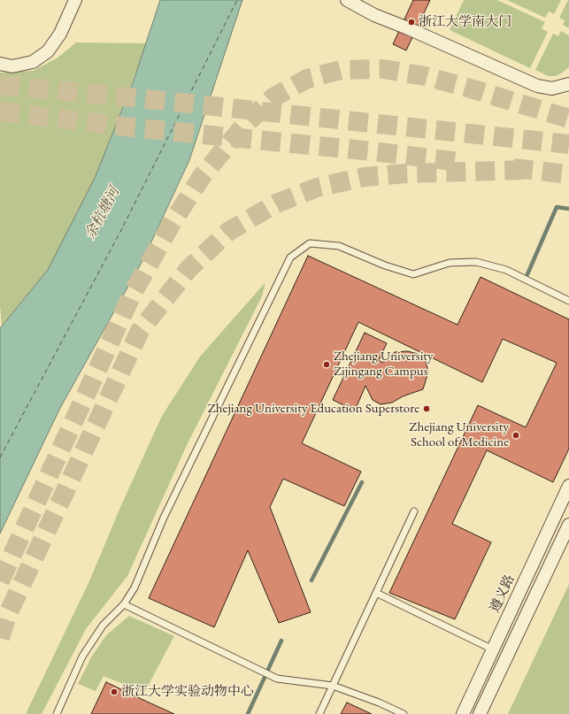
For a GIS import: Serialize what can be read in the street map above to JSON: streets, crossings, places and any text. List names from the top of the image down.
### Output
{
  "streets": {
    "street": ["遵义路"]
  },
  "water": ["余杭塘河"],
  "places": [
    "浙江大学南大门",
    "Zhejiang University Zijingang Campus",
    "Zhejiang University Education Superstore",
    "Zhejiang University School of Medicine",
    "浙江大学实验动物中心"
  ]
}
